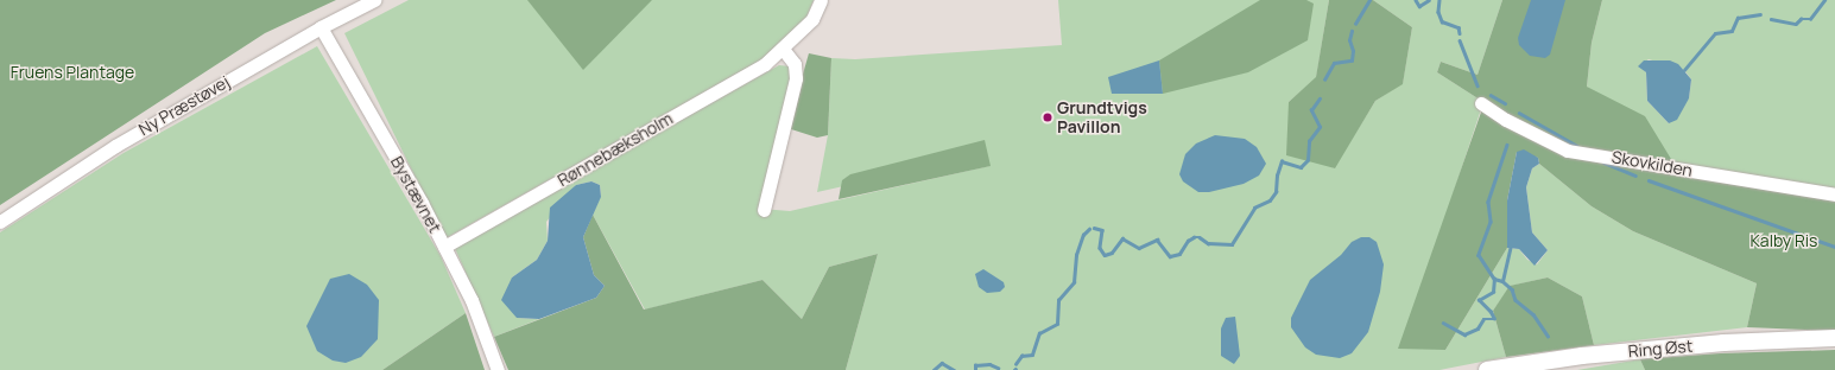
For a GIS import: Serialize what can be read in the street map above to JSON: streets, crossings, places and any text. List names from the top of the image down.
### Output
{
  "streets": {
    "main road": ["Ring Øst"],
    "street": [
      "Ny Præstøvej",
      "Rønnebæksholm",
      "Skovkilden",
      "Bystævnet"
    ]
  },
  "crossings": [
    ["Ny Præstøvej", "Bystævnet"],
    ["Rønnebæksholm", "Bystævnet"]
  ],
  "parks": ["Fruens Plantage", "Kalby Ris"],
  "places": ["Grundtvigs Pavillon"]
}
